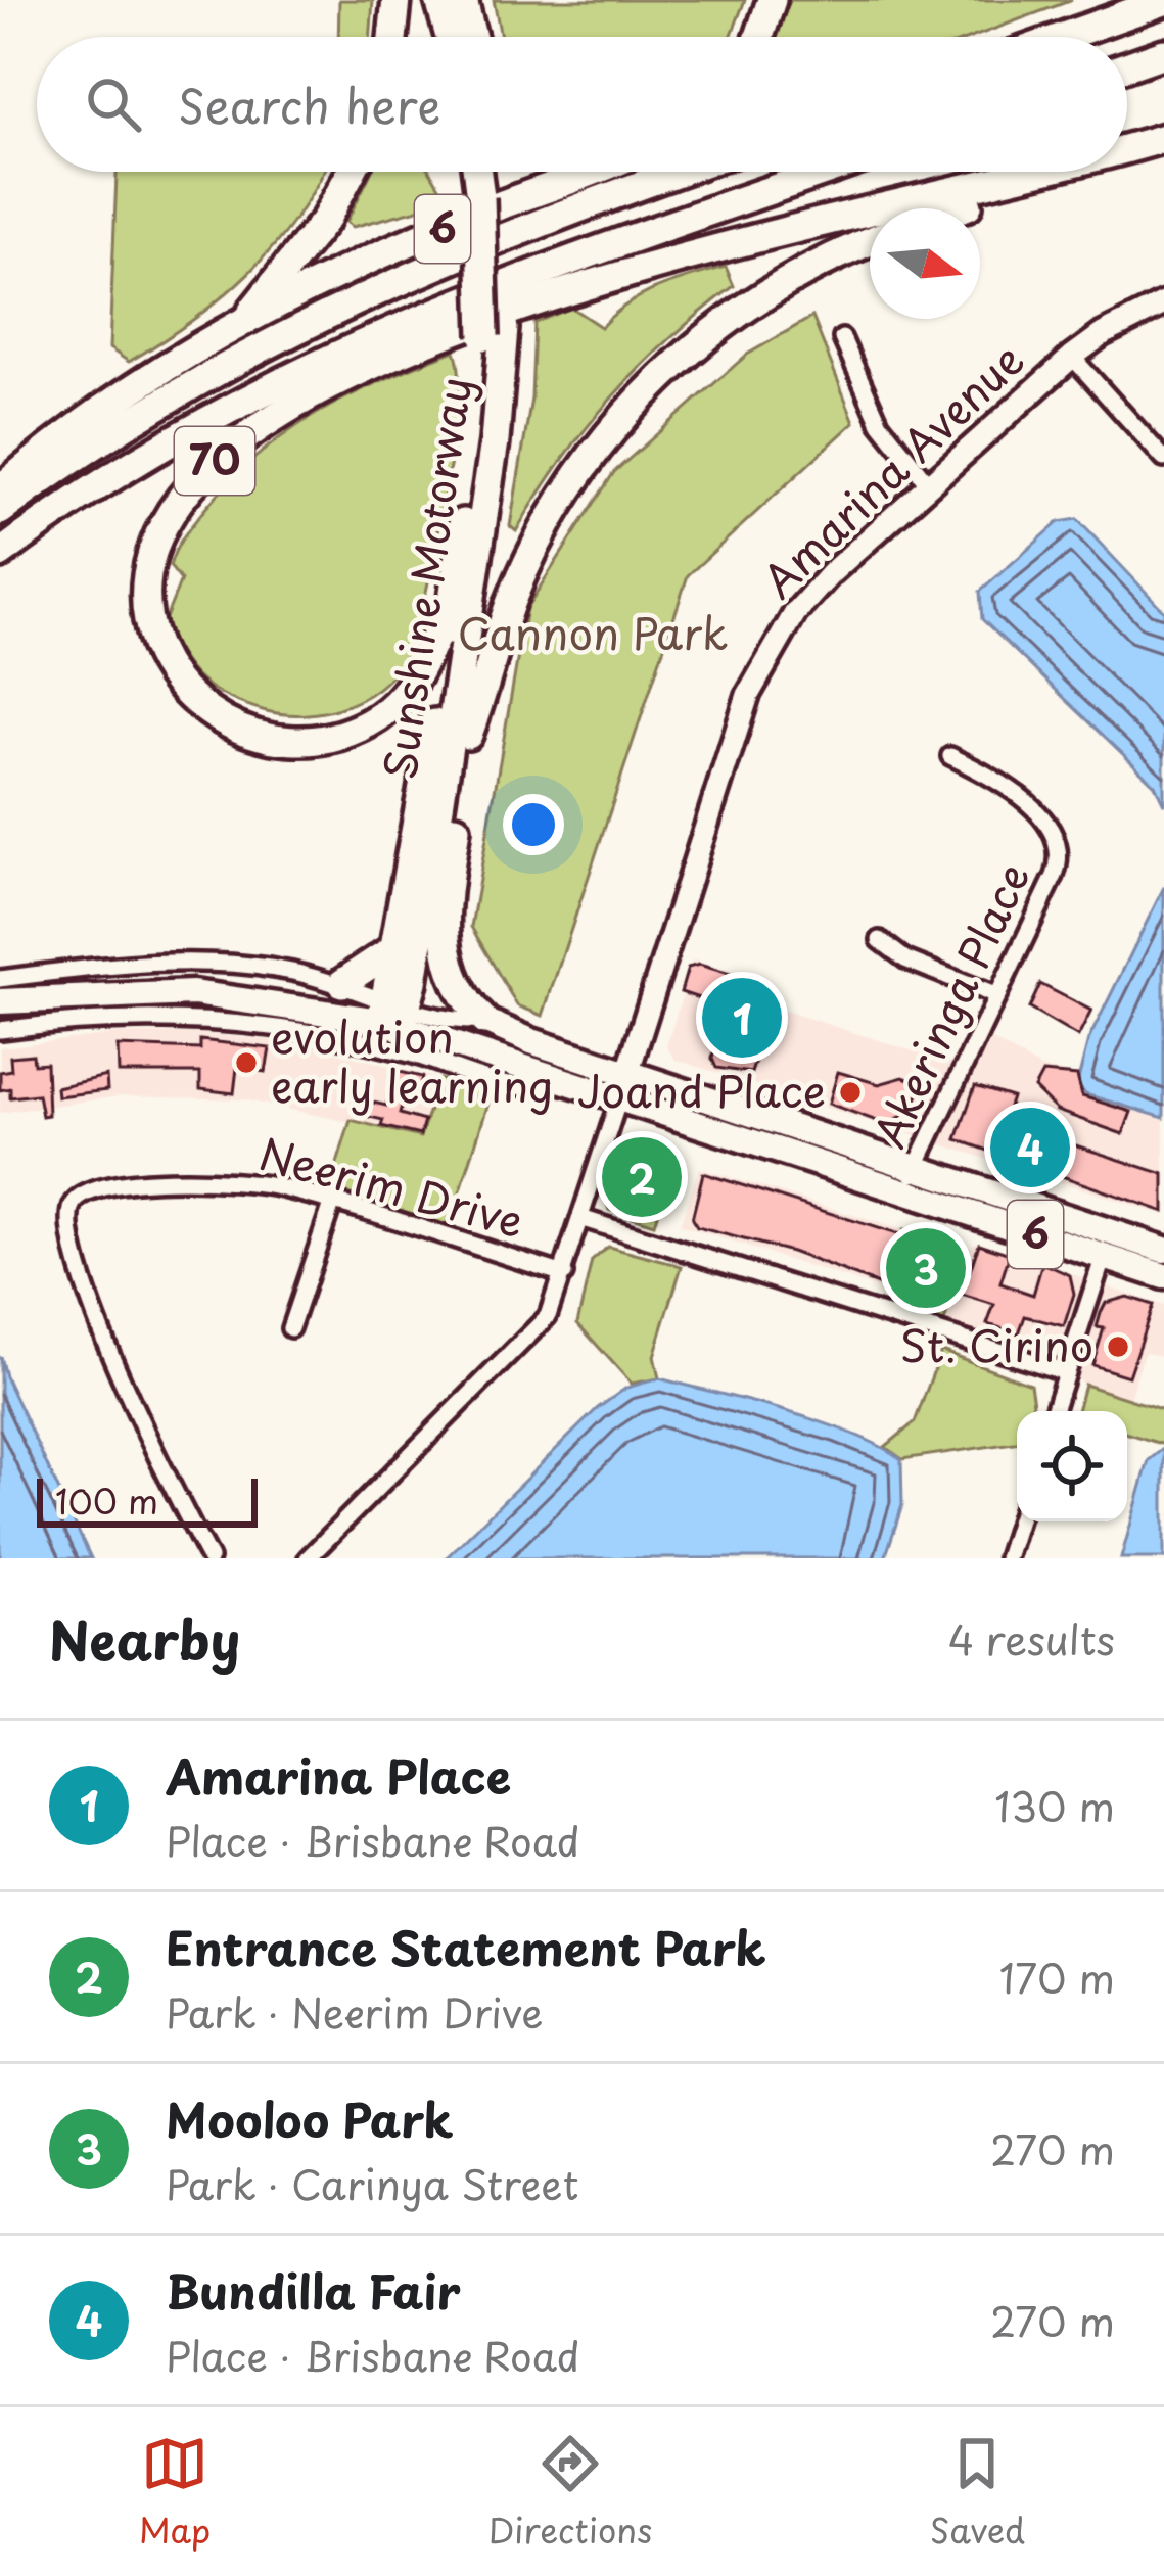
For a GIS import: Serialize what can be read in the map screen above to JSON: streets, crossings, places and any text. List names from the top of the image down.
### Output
{
  "streets": {
    "highway": ["6", "70", "Sunshine Motorway"],
    "street": ["Amarina Avenue", "Akeringa Place", "Neerim Drive"]
  },
  "crossings": [
    ["6", "Amarina Avenue"],
    ["6", "Sunshine Motorway"],
    ["6", "Akeringa Place"],
    ["6", "Neerim Drive"],
    ["70", "Sunshine Motorway"],
    ["Amarina Avenue", "Neerim Drive"]
  ],
  "parks": ["Cannon Park"],
  "places": ["evolution early learning", "Joand Place", "St. Cirino"],
  "scale_bar": "100 m",
  "north": "right",
  "page": {
    "search": "Search here",
    "pins": [
      "1",
      "4",
      "2",
      "3"
    ],
    "scale": "100 m",
    "heading": ["Nearby", "4 results"],
    "list": [
      {
        "mark": "1",
        "name": "Amarina Place",
        "note": "Place · Brisbane Road",
        "value": "130 m"
      },
      {
        "mark": "2",
        "name": "Entrance Statement Park",
        "note": "Park · Neerim Drive",
        "value": "170 m"
      },
      {
        "mark": "3",
        "name": "Mooloo Park",
        "note": "Park · Carinya Street",
        "value": "270 m"
      },
      {
        "mark": "4",
        "name": "Bundilla Fair",
        "note": "Place · Brisbane Road",
        "value": "270 m"
      }
    ],
    "nav": ["Map", "Directions", "Saved"]
  }
}
